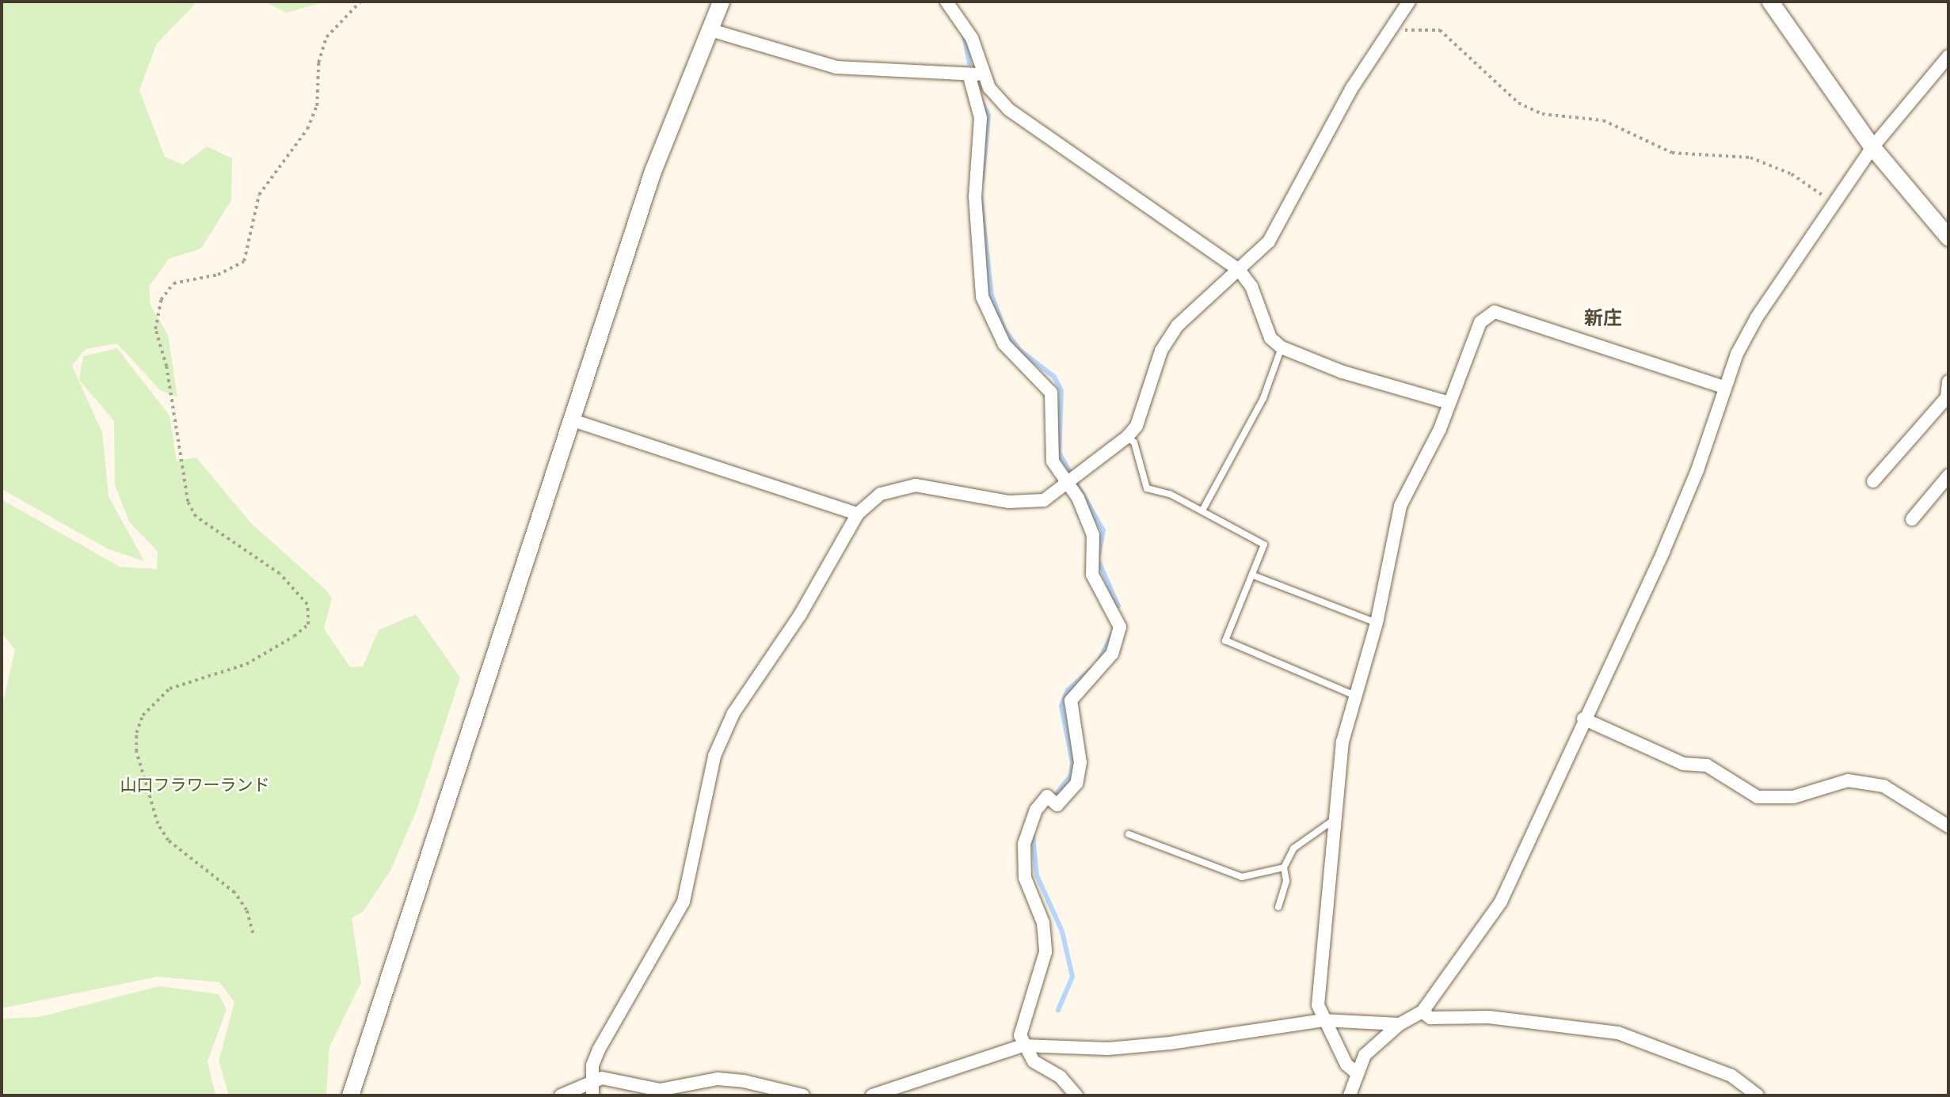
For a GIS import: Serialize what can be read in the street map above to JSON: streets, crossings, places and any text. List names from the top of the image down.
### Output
{
  "districts": ["新庄"],
  "parks": ["山口フラワーランド"]
}
